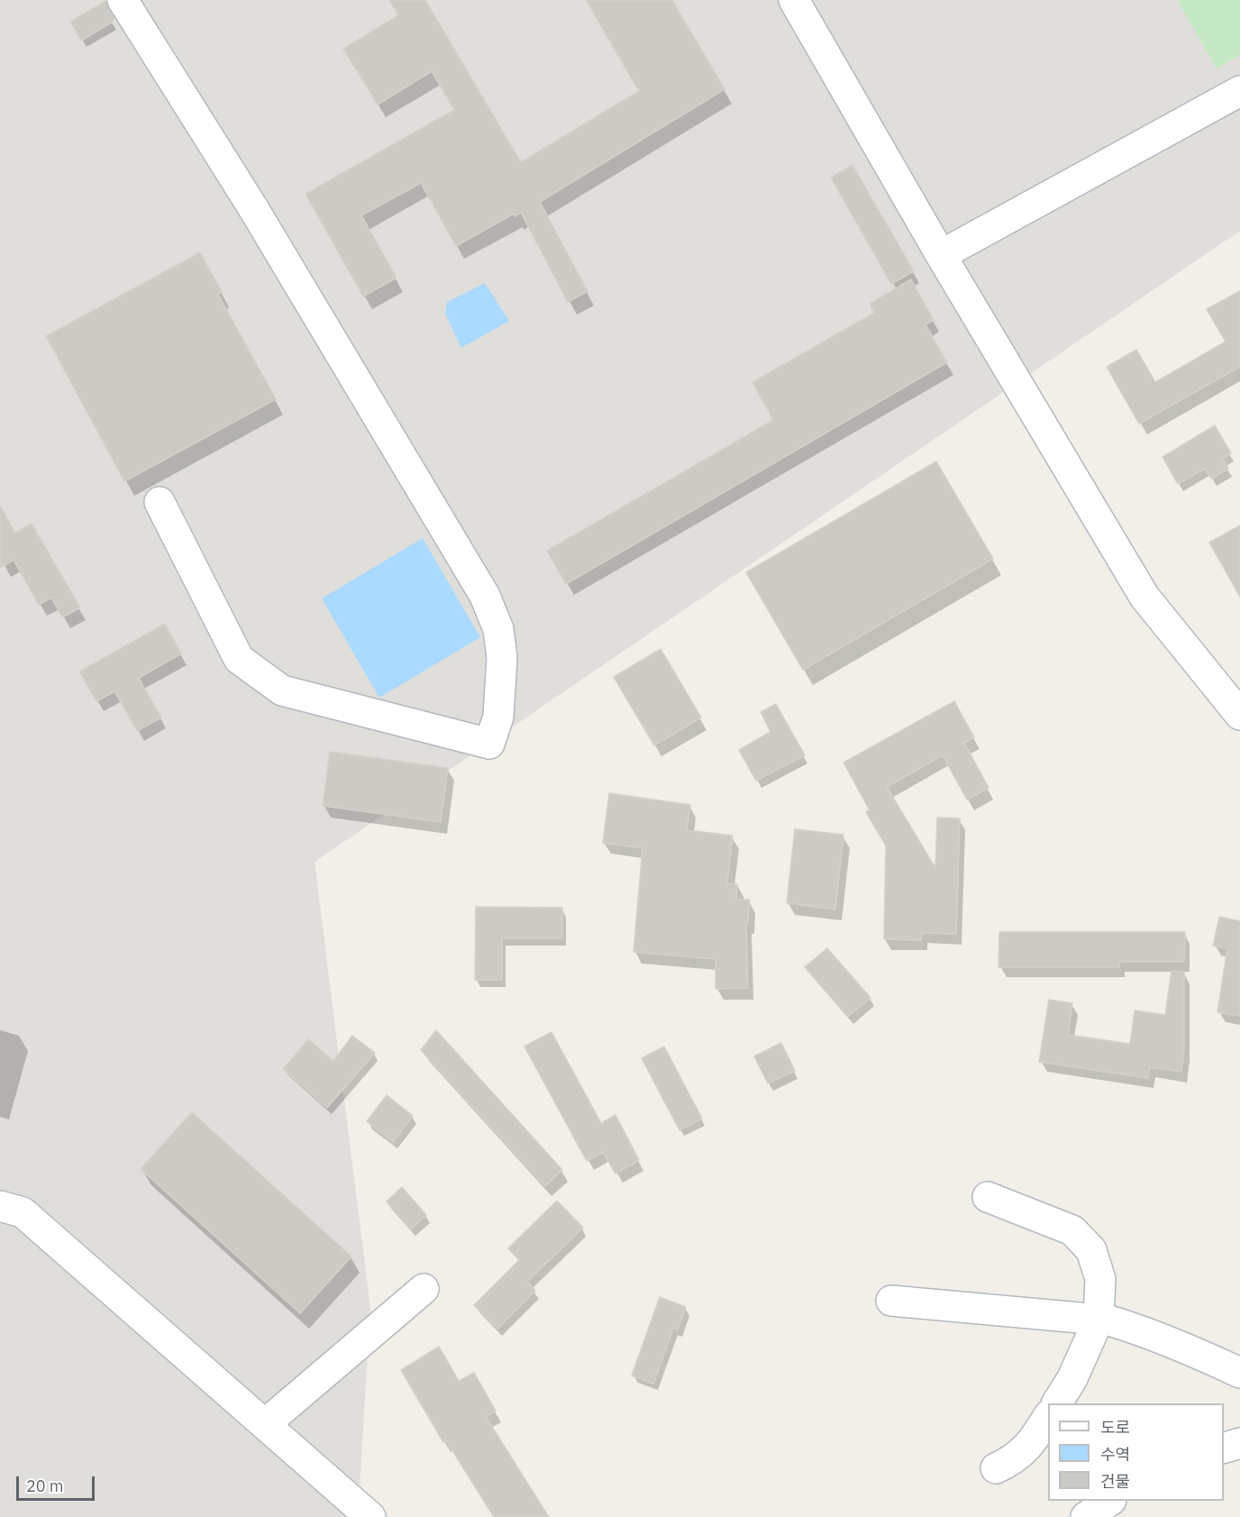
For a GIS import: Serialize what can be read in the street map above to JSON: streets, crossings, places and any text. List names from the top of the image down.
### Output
{
  "legend": ["도로", "수역", "건물"],
  "scale_bar": "20 m"
}
